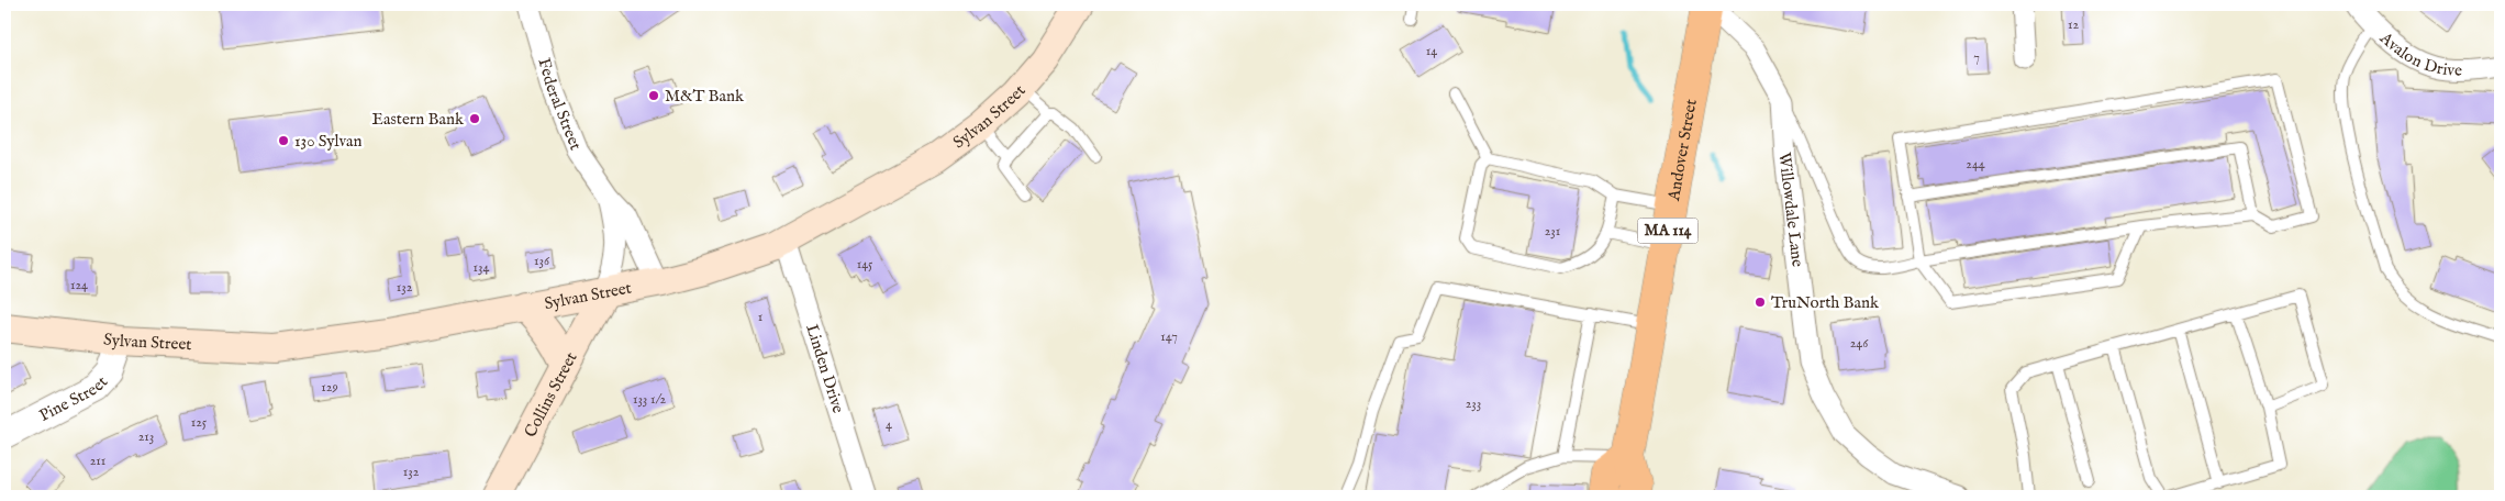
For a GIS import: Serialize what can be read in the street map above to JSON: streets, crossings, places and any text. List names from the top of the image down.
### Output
{
  "streets": {
    "highway": ["Andover Street", "MA 114"],
    "main road": ["Sylvan Street", "Collins Street"],
    "street": [
      "Avalon Drive",
      "Federal Street",
      "Willowdale Lane",
      "Linden Drive",
      "Pine Street"
    ]
  },
  "crossings": [
    ["Federal Street", "Sylvan Street"],
    ["Federal Street", "Collins Street"],
    ["Sylvan Street", "Linden Drive"],
    ["Sylvan Street", "Collins Street"],
    ["Sylvan Street", "Pine Street"],
    ["Andover Street", "Willowdale Lane"]
  ],
  "places": [
    "M&T Bank",
    "Eastern Bank",
    "130 Sylvan",
    "TruNorth Bank"
  ],
  "house_numbers": [
    "12",
    "14",
    "7",
    "244",
    "231",
    "136",
    "145",
    "134",
    "124",
    "132",
    "1",
    "147",
    "246",
    "129",
    "133 1/2",
    "233",
    "125",
    "4",
    "213",
    "211",
    "132"
  ]
}
